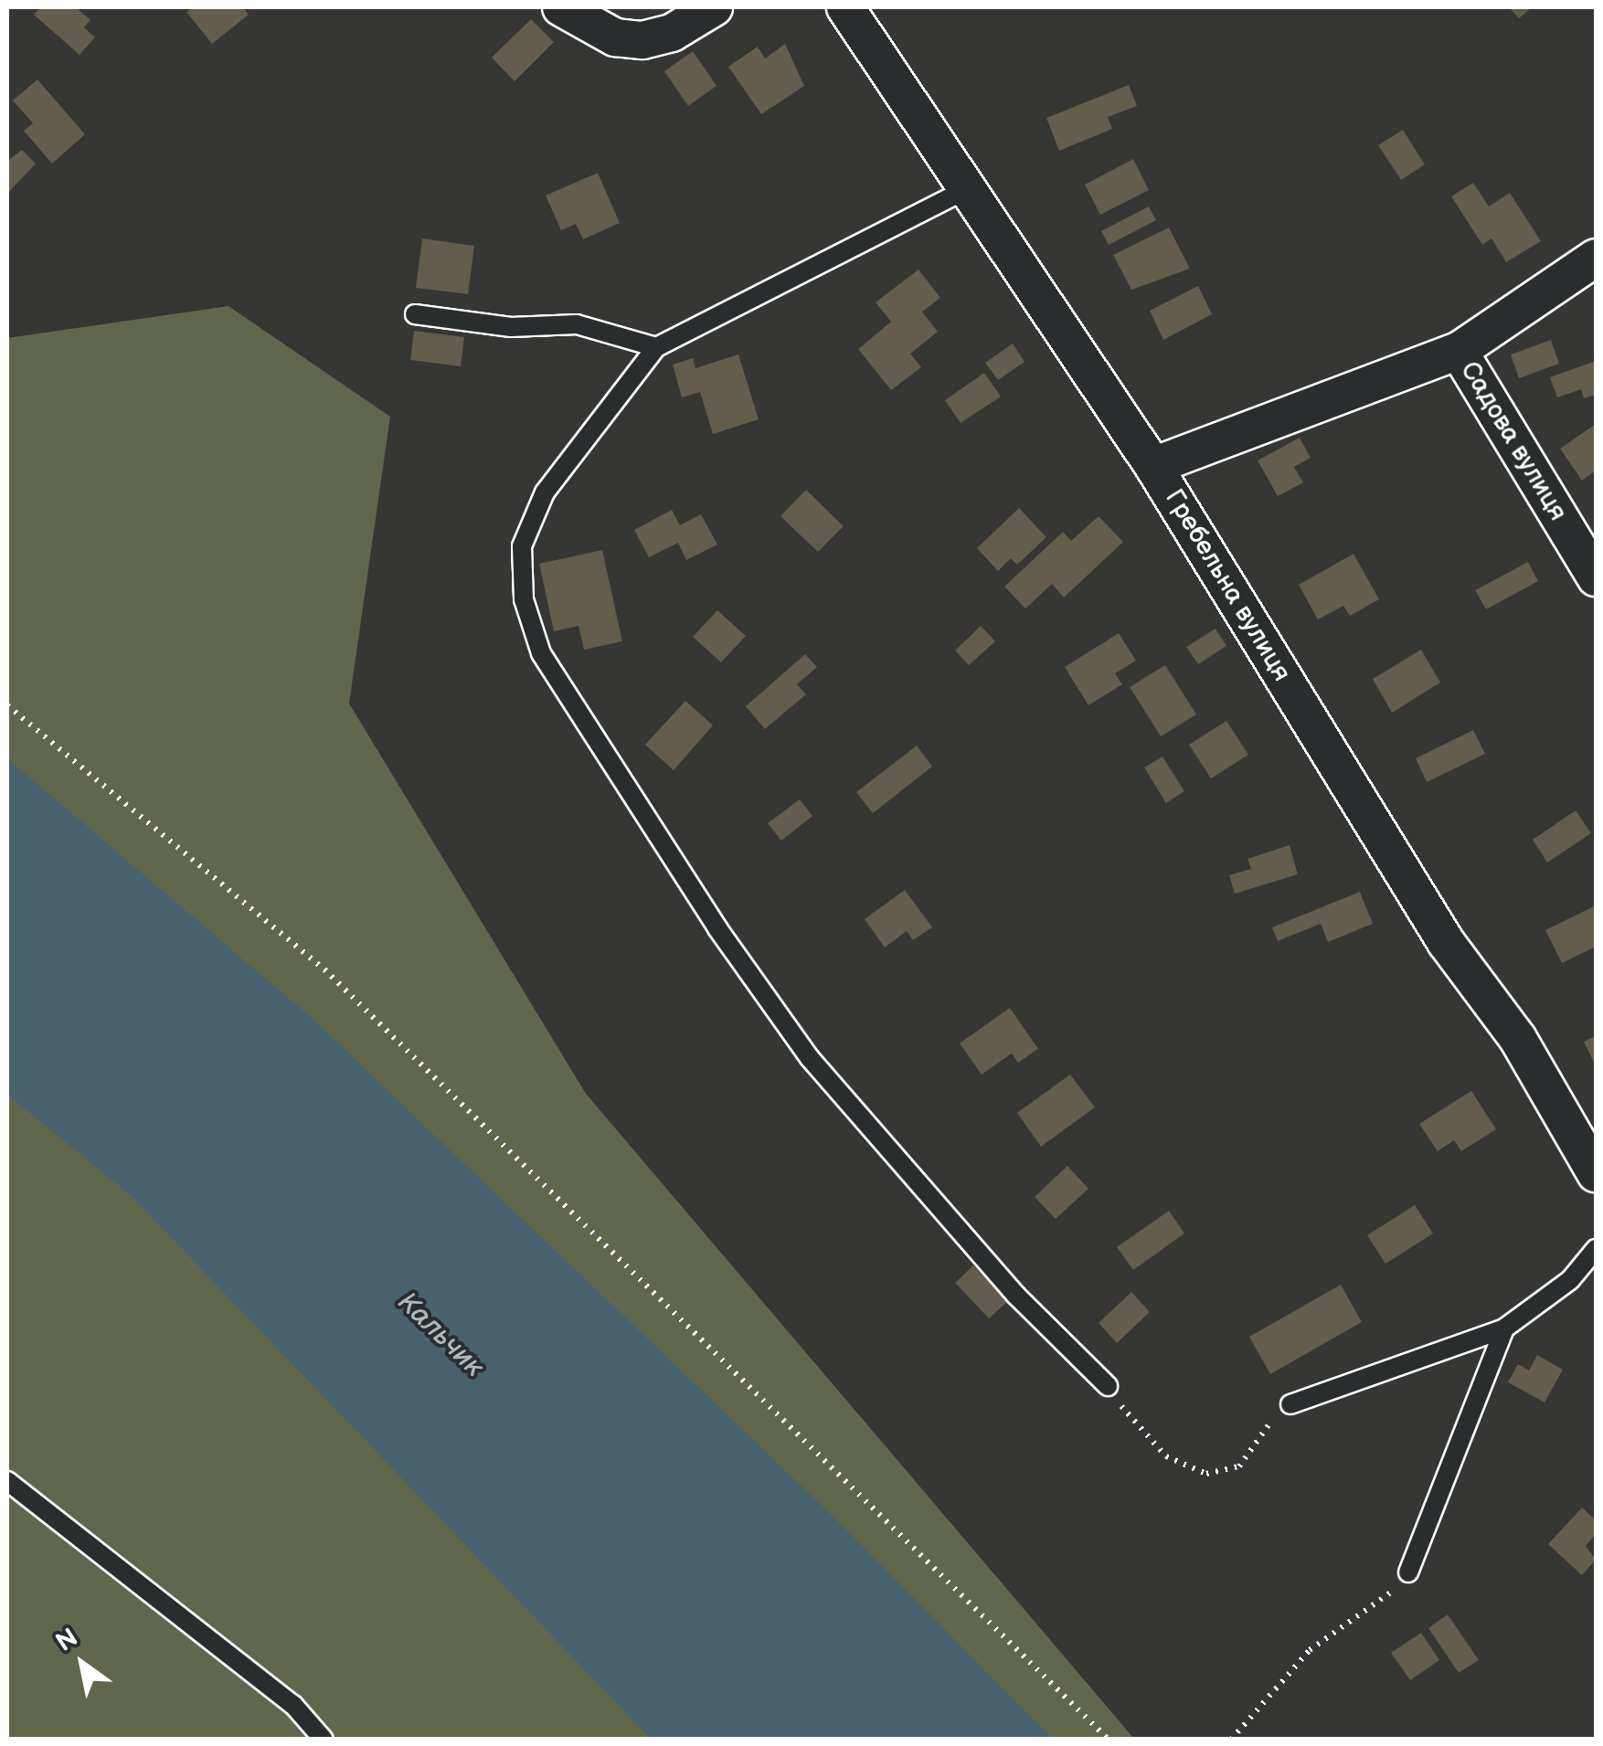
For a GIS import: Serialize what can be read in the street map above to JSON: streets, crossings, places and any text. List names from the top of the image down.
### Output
{
  "streets": {
    "street": ["Садова вулиця", "Гребельна вулиця"]
  },
  "water": ["Кальчик"],
  "north": "top left"
}
